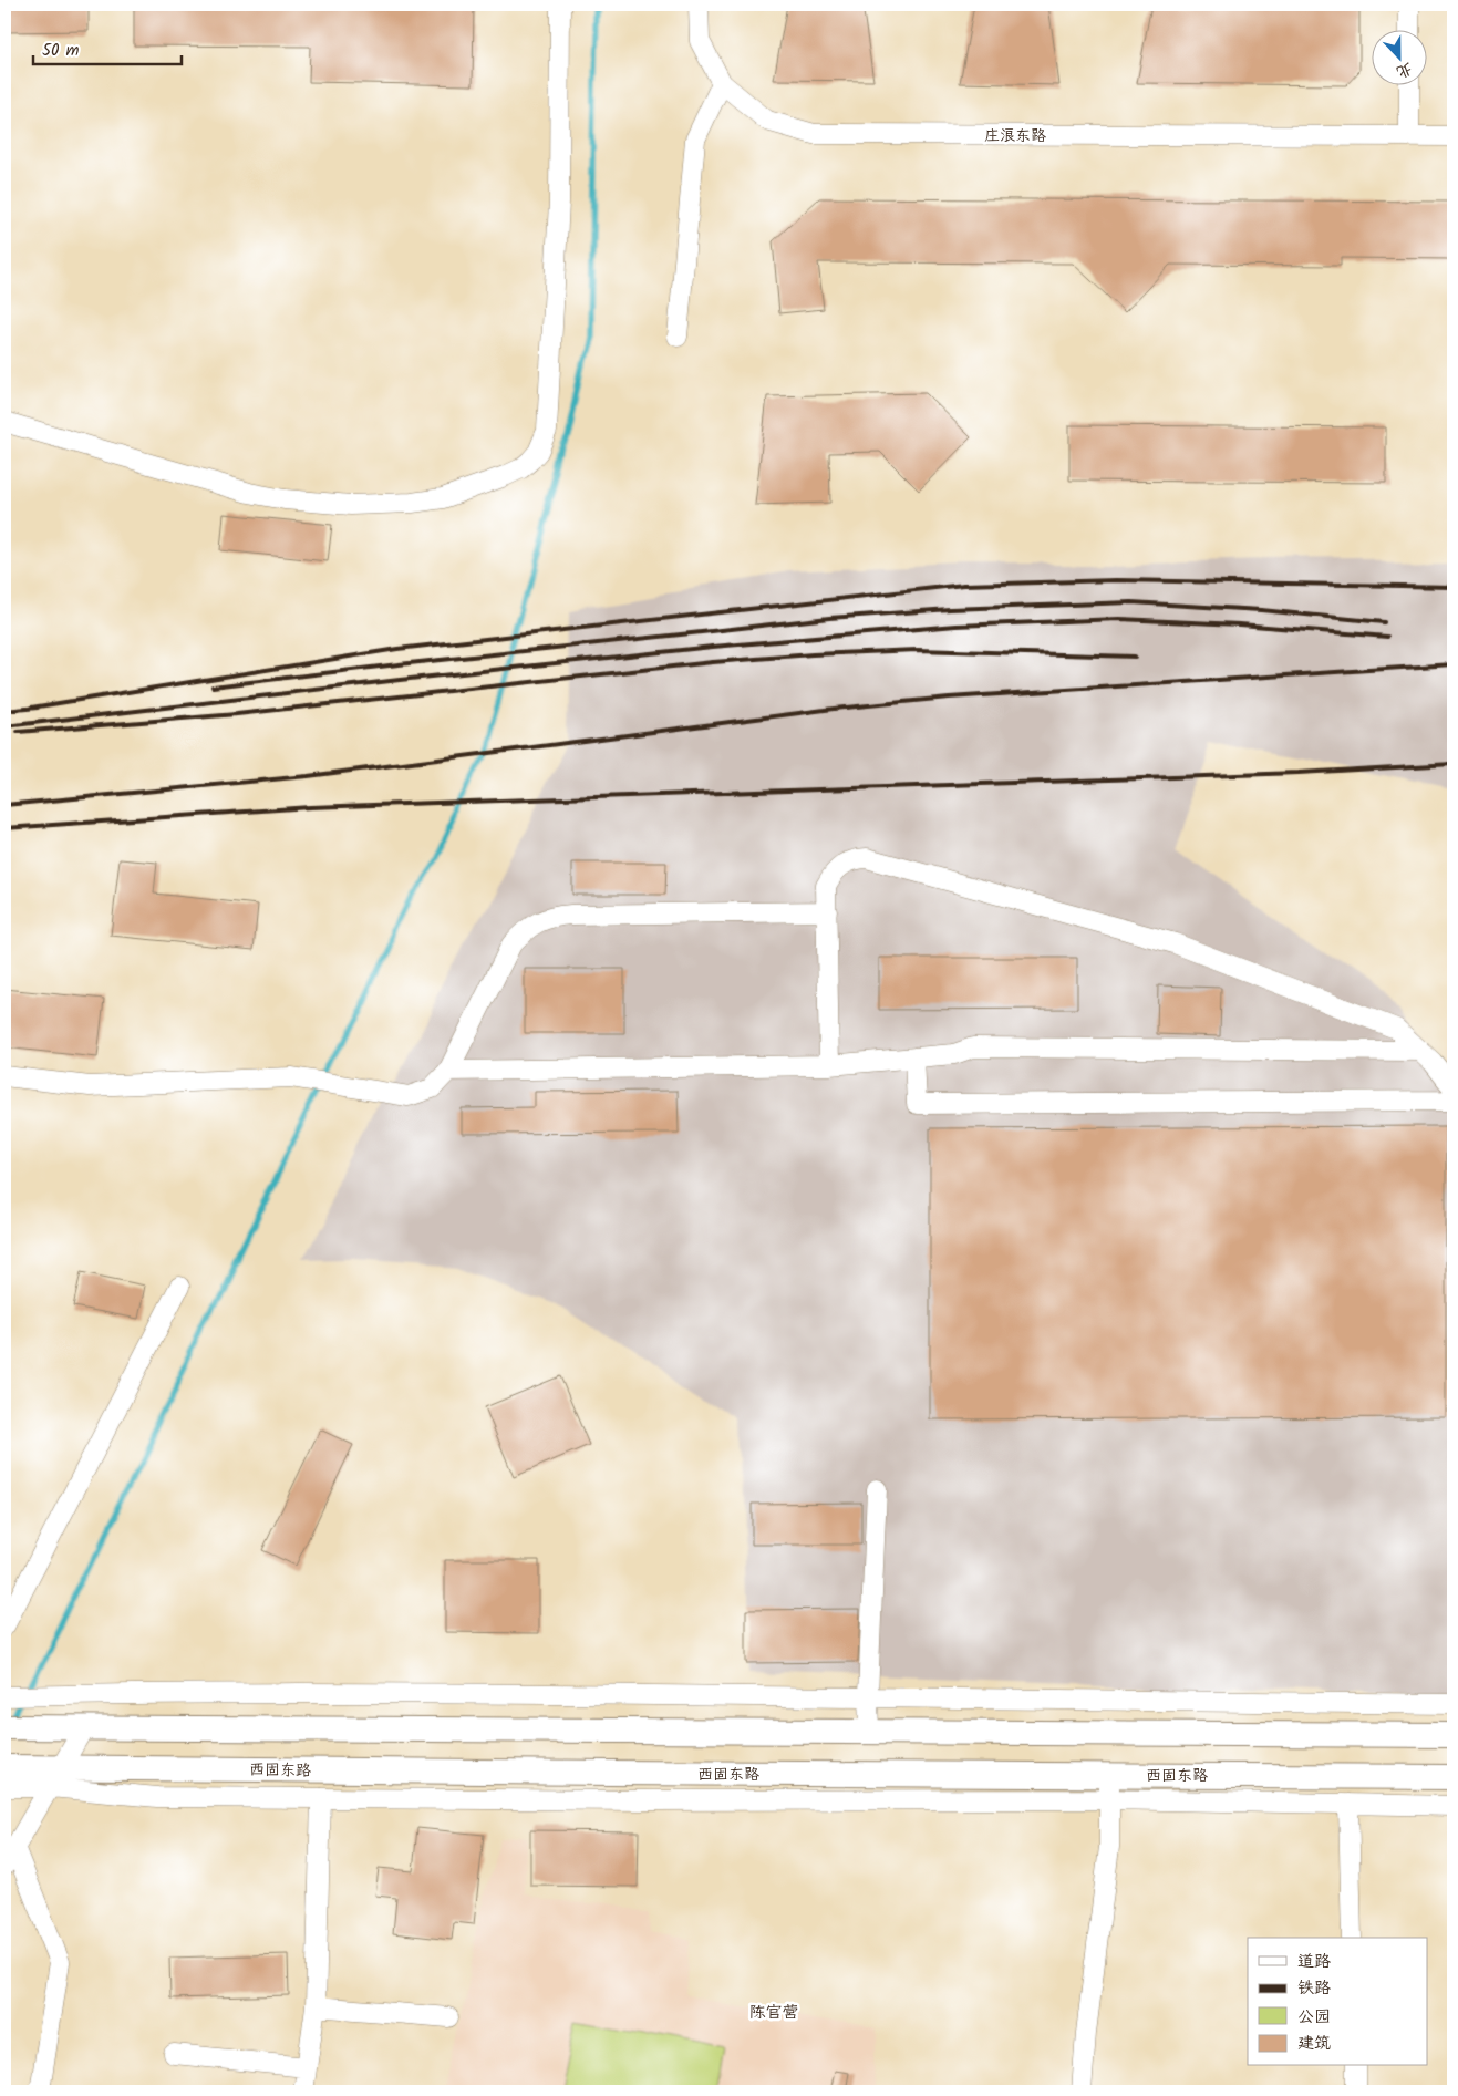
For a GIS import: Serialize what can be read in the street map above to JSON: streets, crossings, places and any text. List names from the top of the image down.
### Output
{
  "streets": {
    "main road": ["西固东路"],
    "street": ["庄浪东路"]
  },
  "districts": ["陈官营"],
  "legend": [
    "道路",
    "铁路",
    "公园",
    "建筑"
  ],
  "scale_bar": "50 m",
  "north": "bottom"
}
